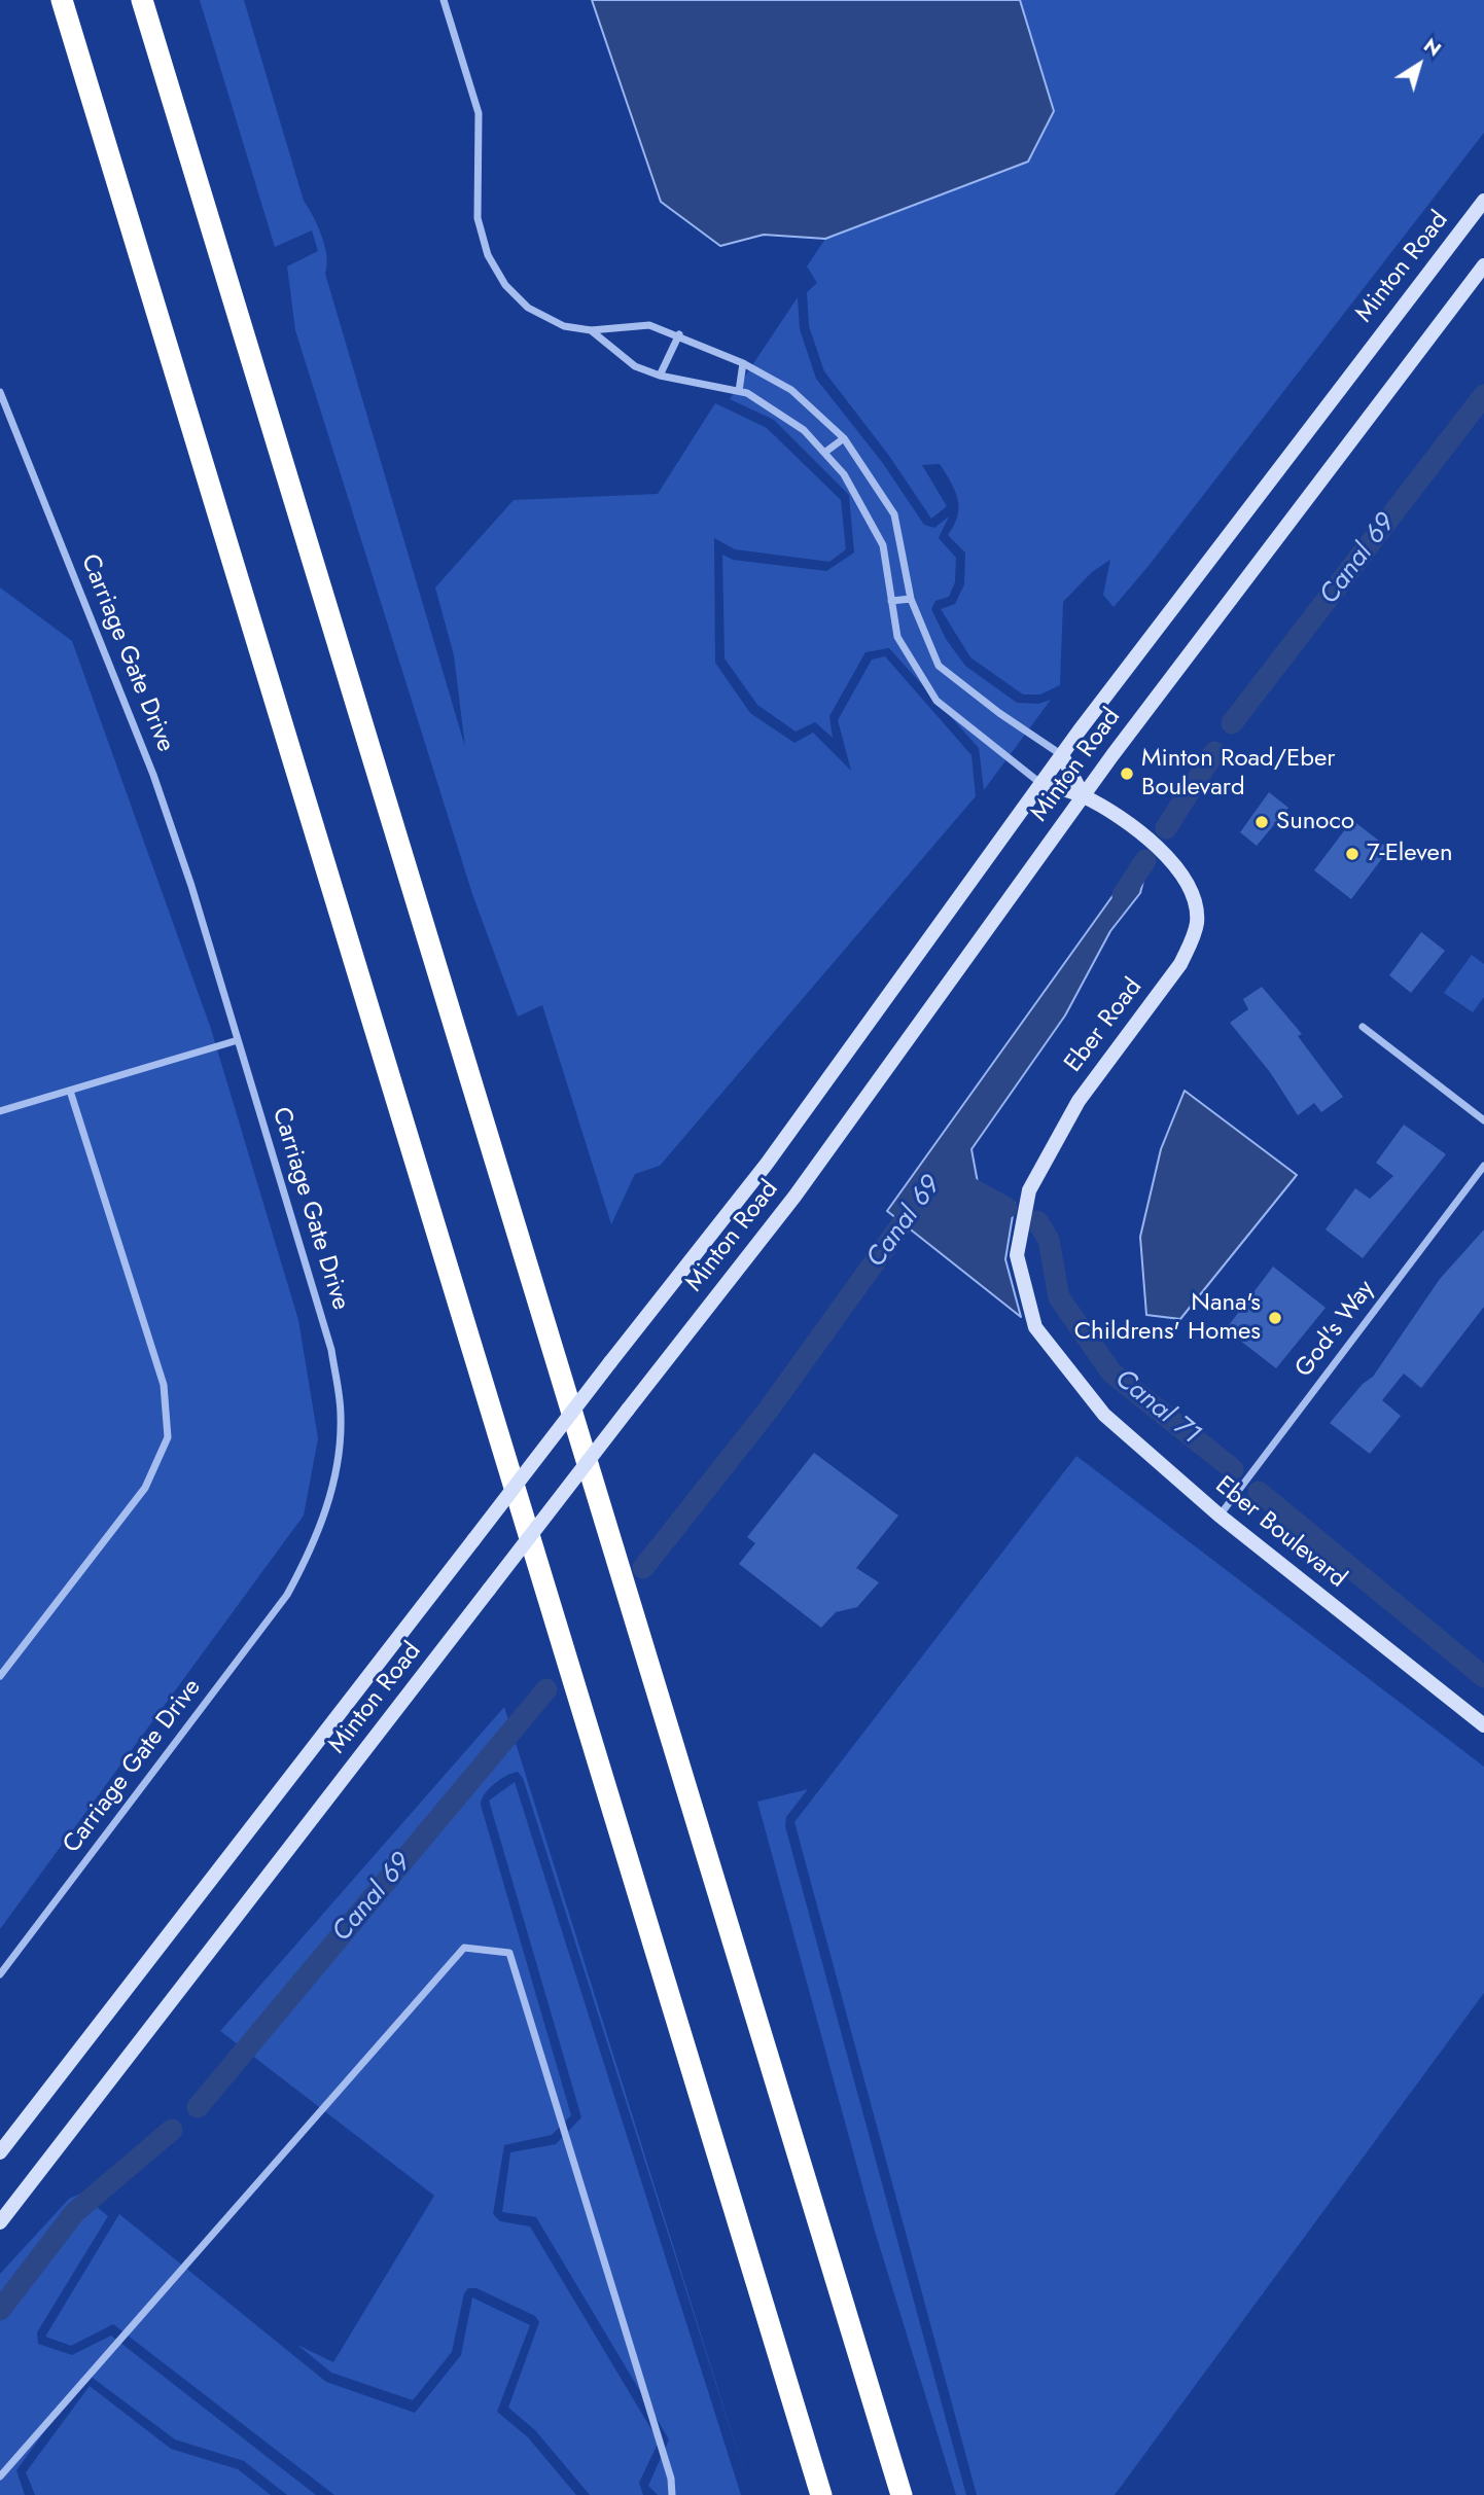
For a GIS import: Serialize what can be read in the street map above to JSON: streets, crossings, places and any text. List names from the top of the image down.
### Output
{
  "streets": {
    "main road": ["Minton Road", "Eber Road", "Eber Boulevard"],
    "street": ["Carriage Gate Drive", "God's Way"]
  },
  "crossings": [
    ["Minton Road", "Eber Road"],
    ["Eber Road", "Eber Boulevard"],
    ["God's Way", "Eber Boulevard"]
  ],
  "water": ["Canal 69", "Canal 71"],
  "places": [
    "Minton Road/Eber Boulevard",
    "Sunoco",
    "7-Eleven",
    "Nana's Childrens' Homes"
  ],
  "north": "top right"
}
